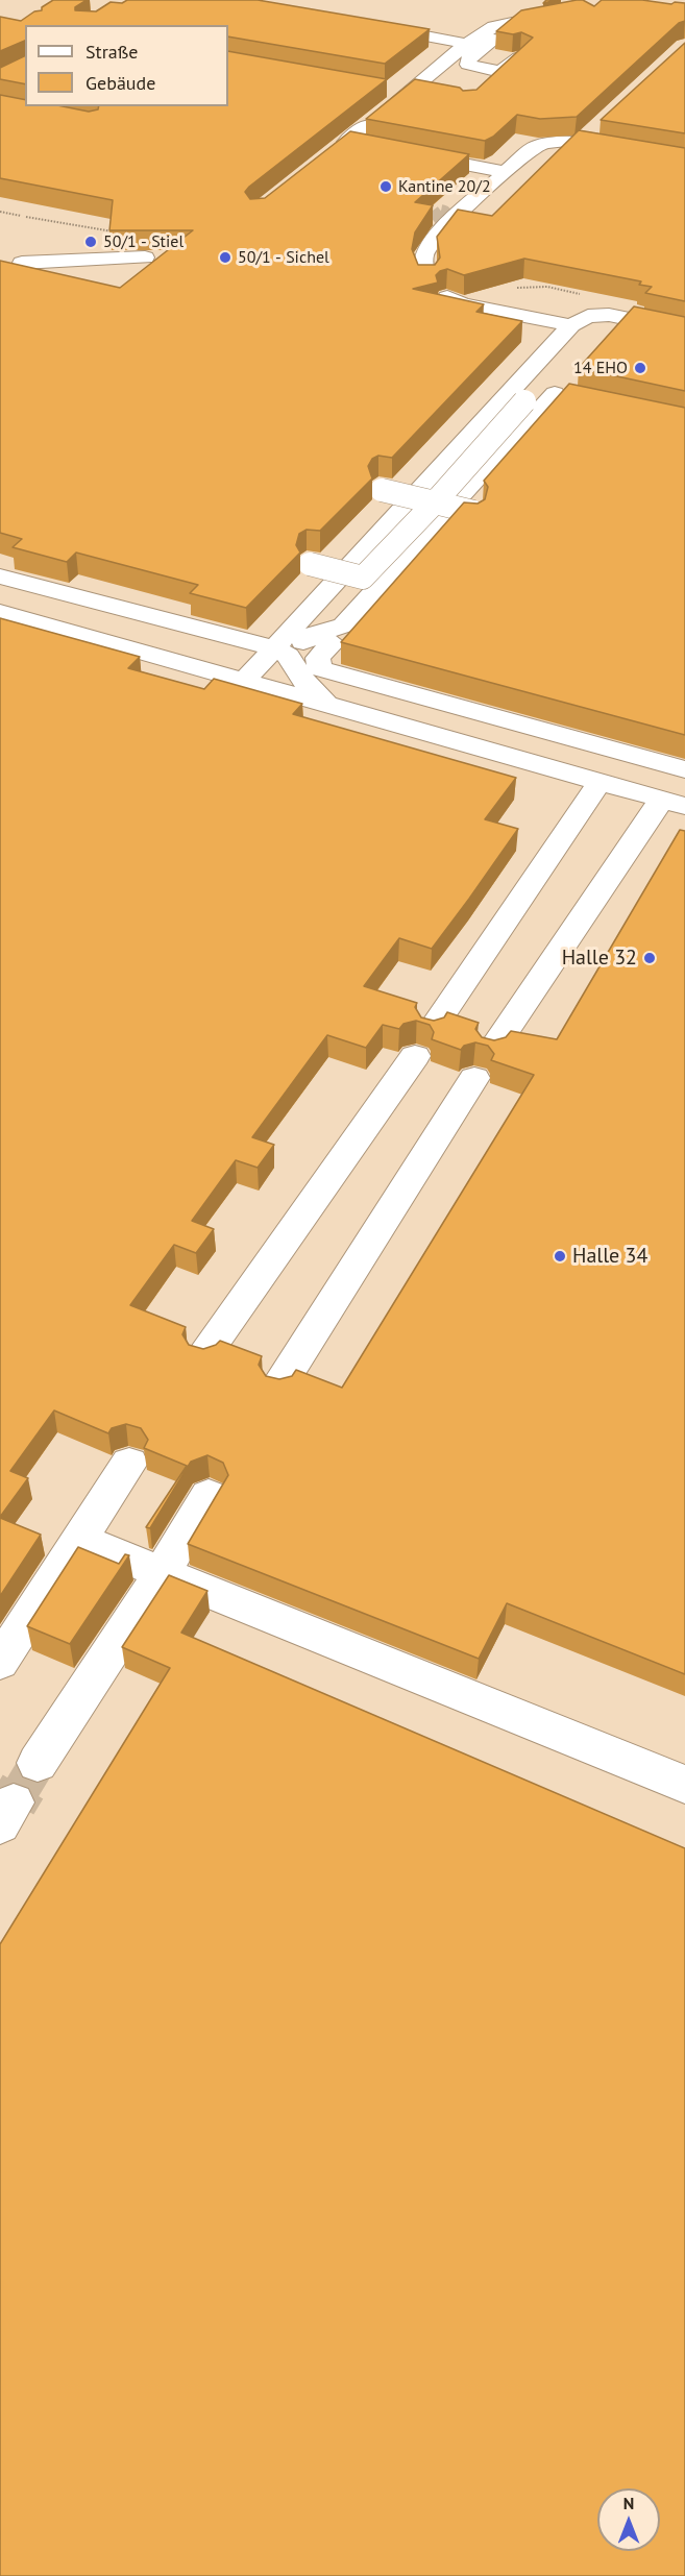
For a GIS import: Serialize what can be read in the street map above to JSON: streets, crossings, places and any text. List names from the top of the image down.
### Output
{
  "places": [
    "Kantine 20/2",
    "50/1 - Stiel",
    "50/1 - Sichel",
    "14 EHO",
    "Halle 32",
    "Halle 34"
  ],
  "legend": ["Straße", "Gebäude"],
  "north": "top"
}
